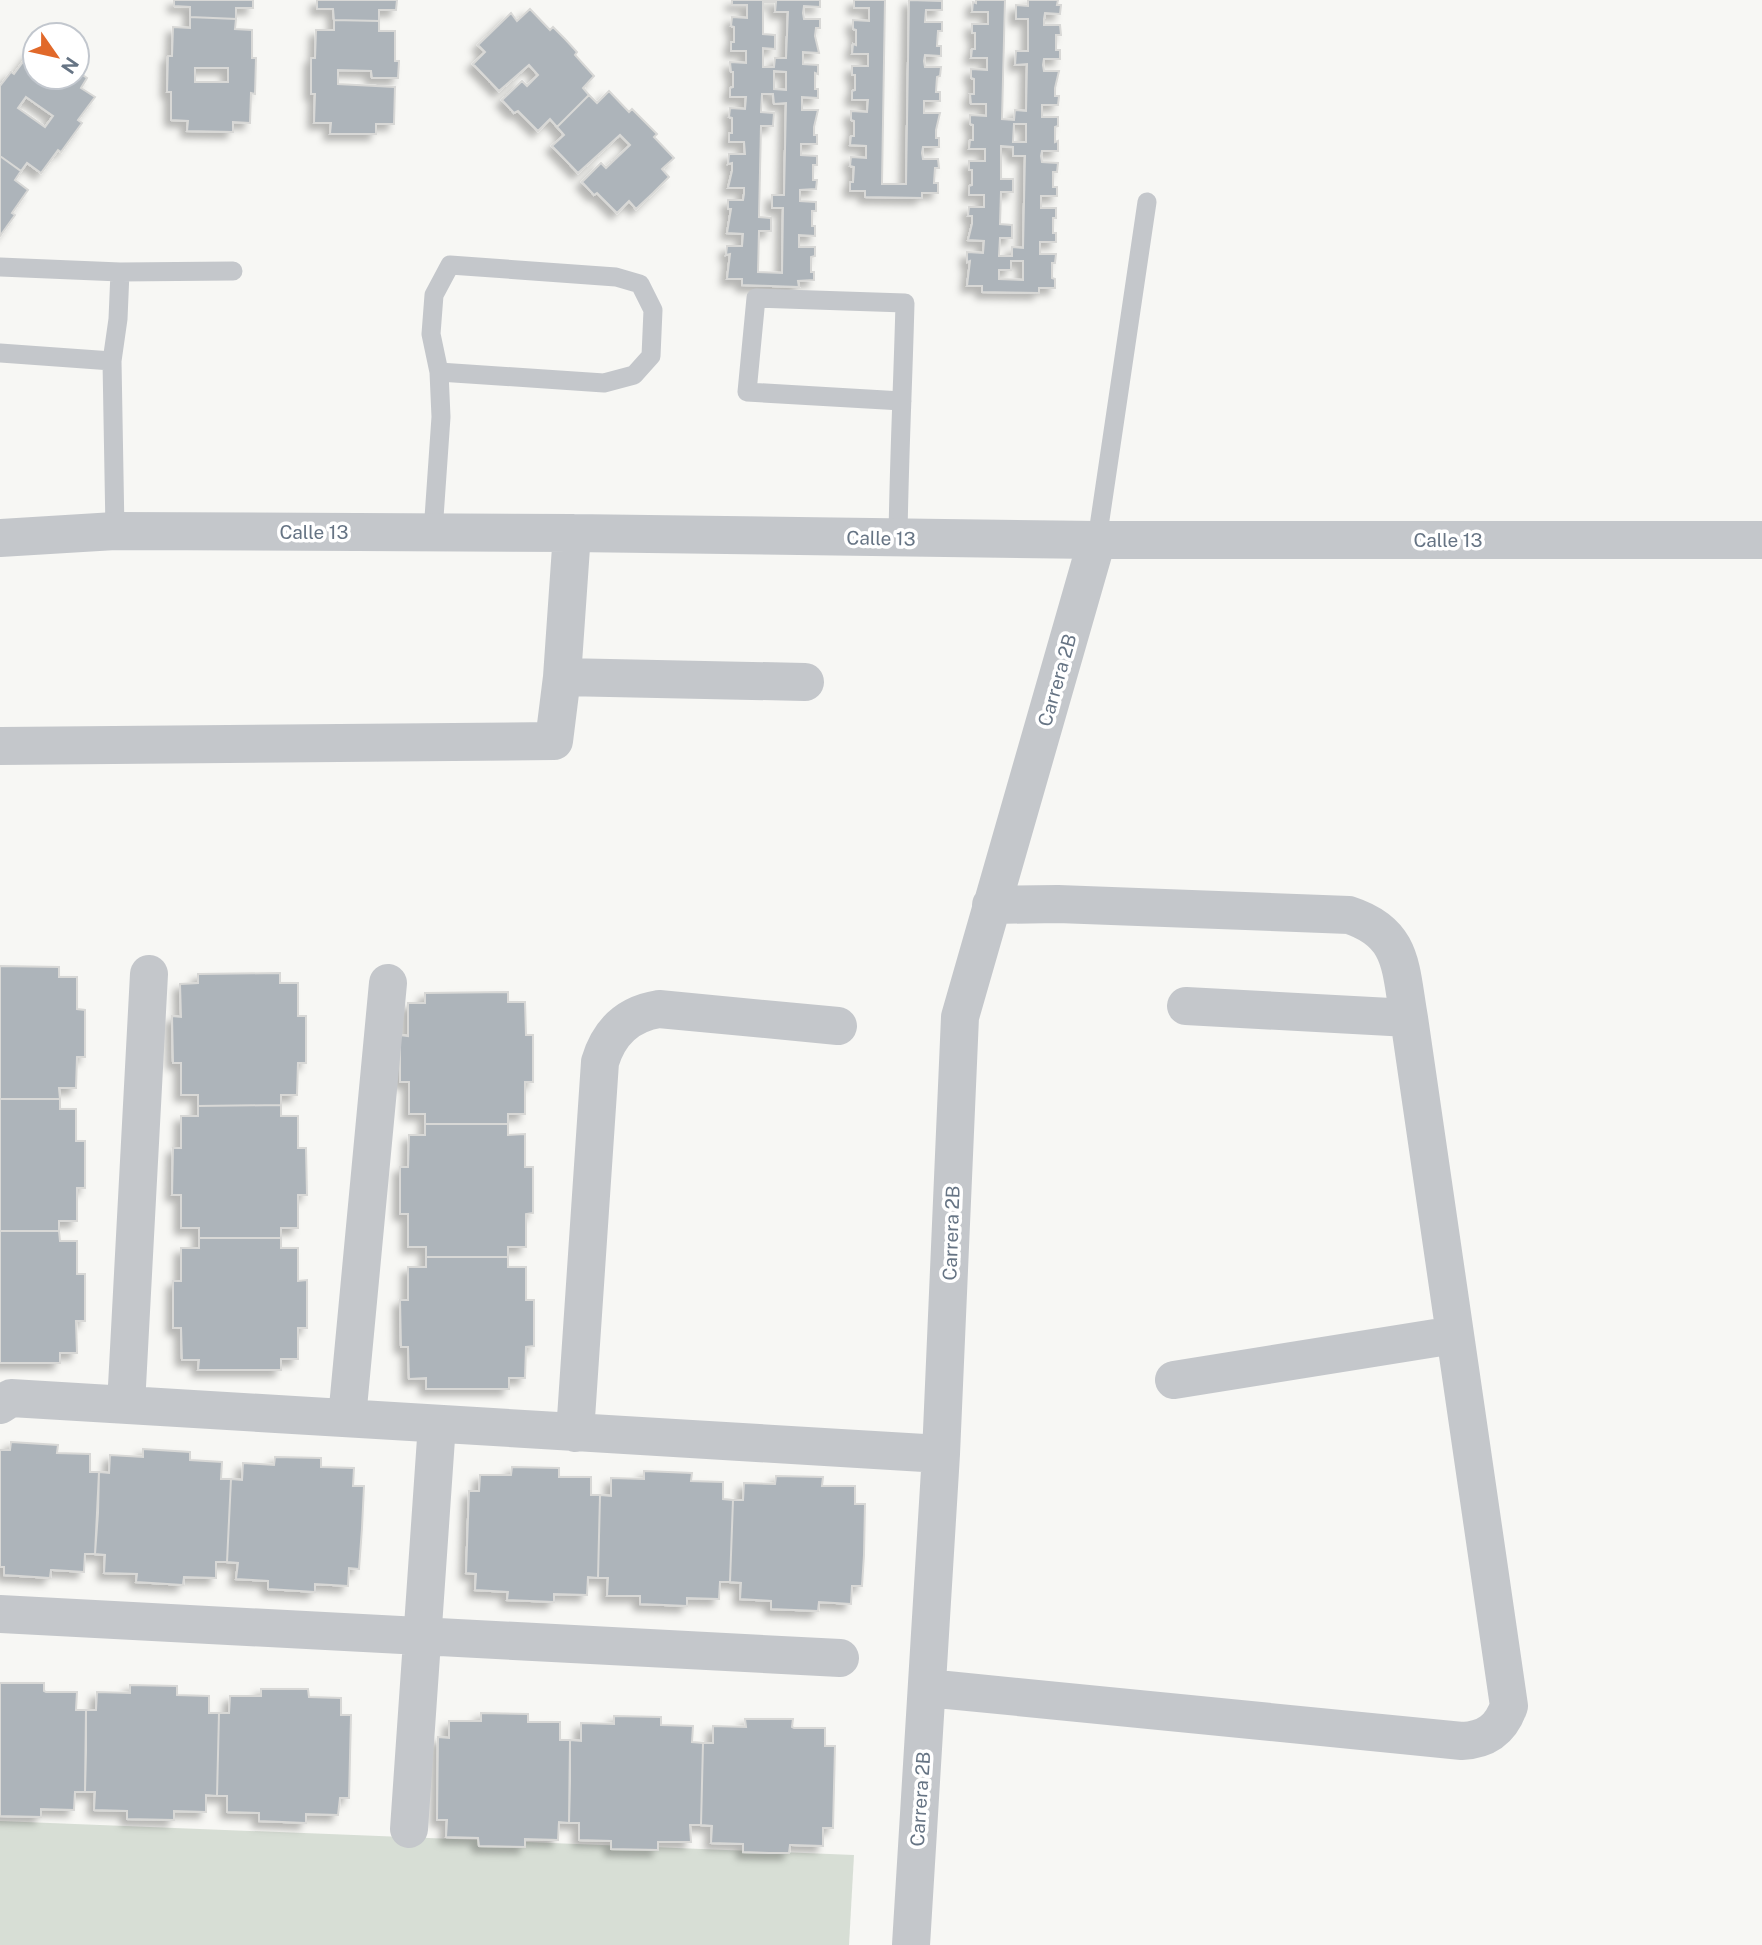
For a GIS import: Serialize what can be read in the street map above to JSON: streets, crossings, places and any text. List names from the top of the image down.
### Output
{
  "streets": {
    "street": ["Calle 13", "Carrera 2B"]
  },
  "crossings": [
    ["Calle 13", "Carrera 2B"]
  ],
  "north": "bottom right"
}
